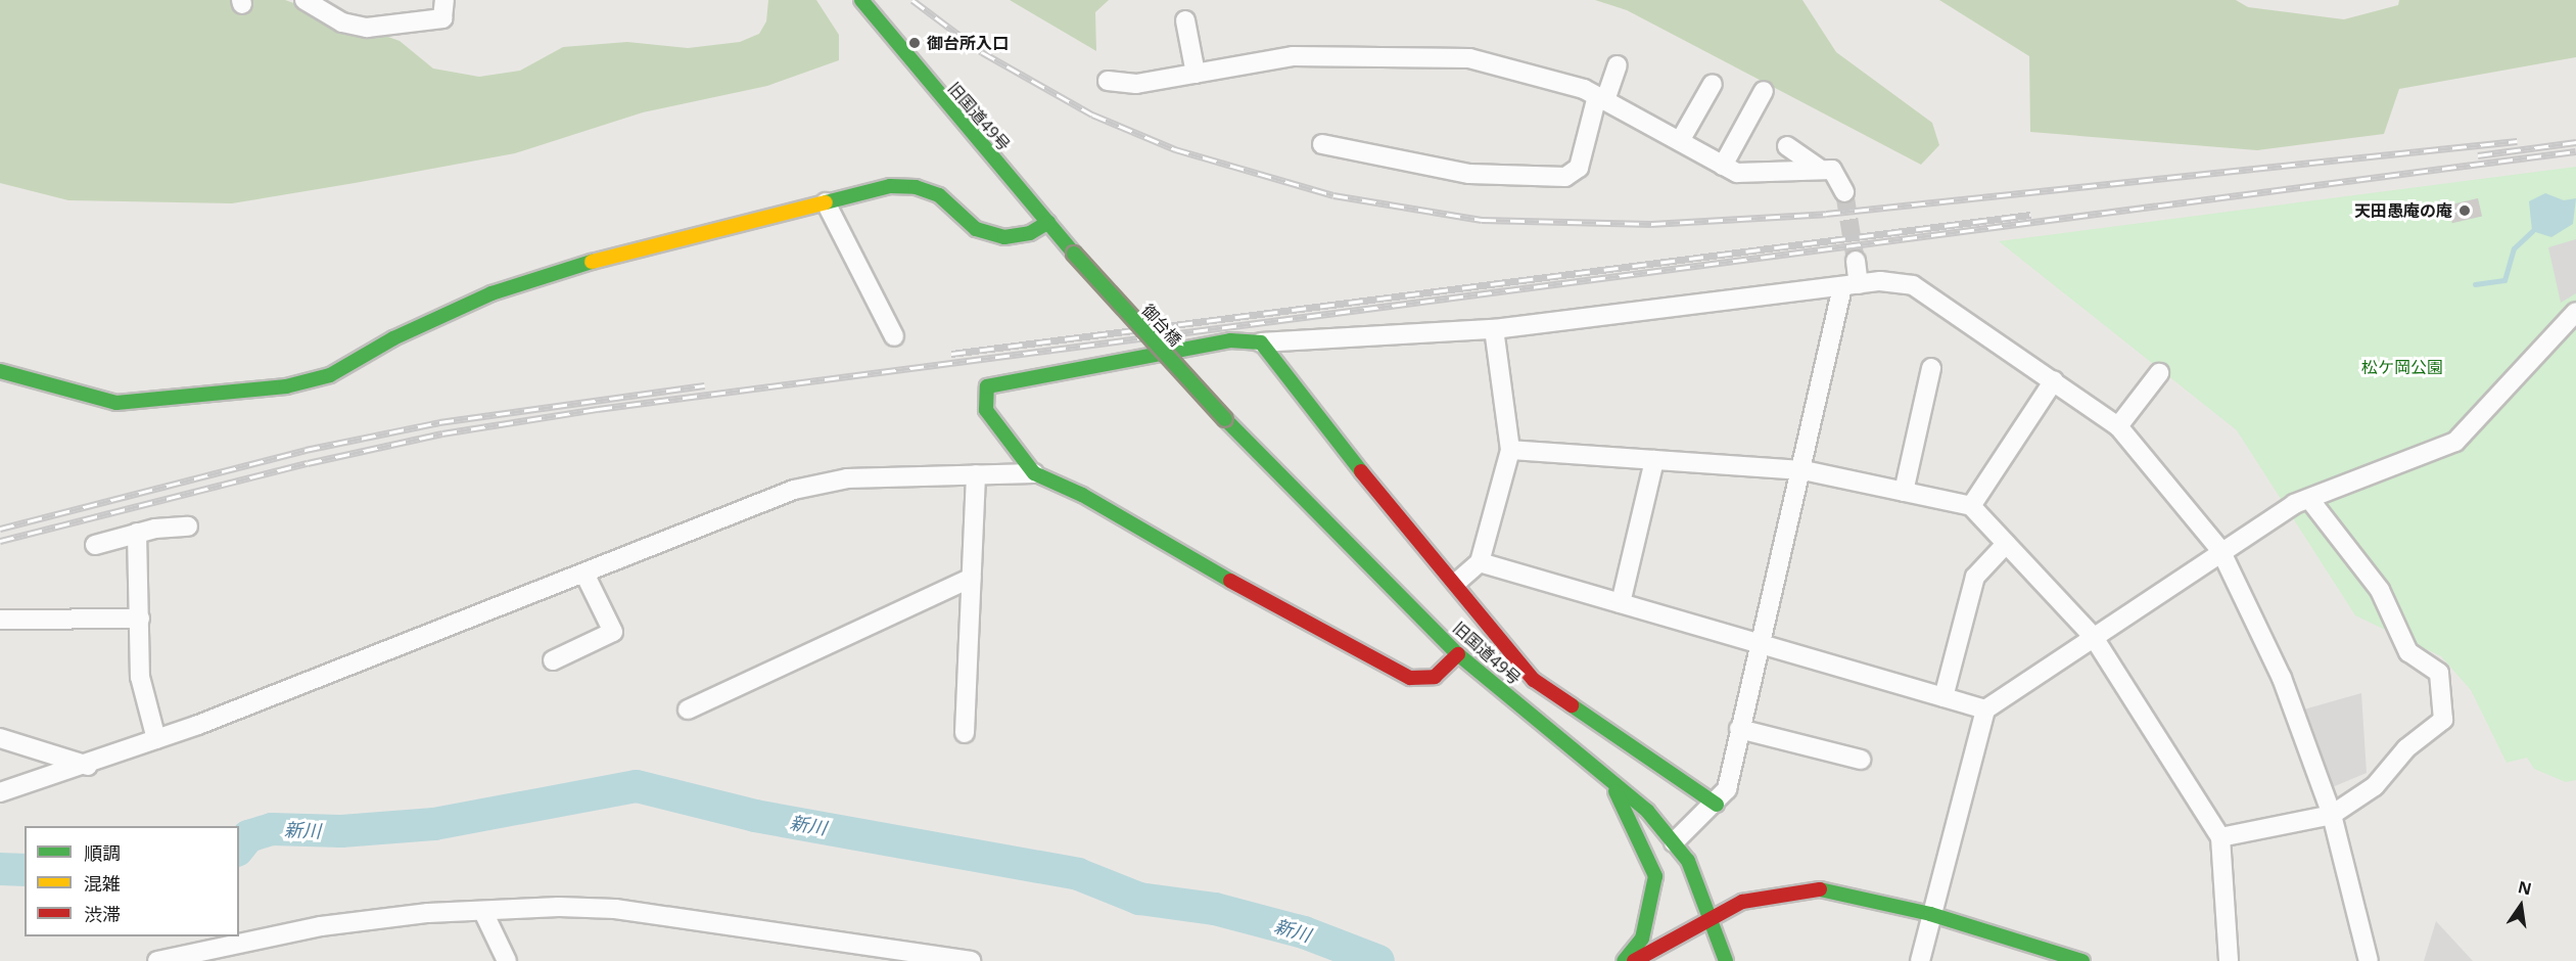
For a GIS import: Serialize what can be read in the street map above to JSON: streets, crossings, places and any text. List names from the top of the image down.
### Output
{
  "streets": {
    "street": ["旧国道49号", "御台橋"]
  },
  "crossings": [
    ["旧国道49号", "御台橋"]
  ],
  "water": ["新川"],
  "parks": ["松ケ岡公園"],
  "places": ["御台所入口", "天田愚庵の庵"],
  "legend": ["順調", "混雑", "渋滞"],
  "north": "top"
}
